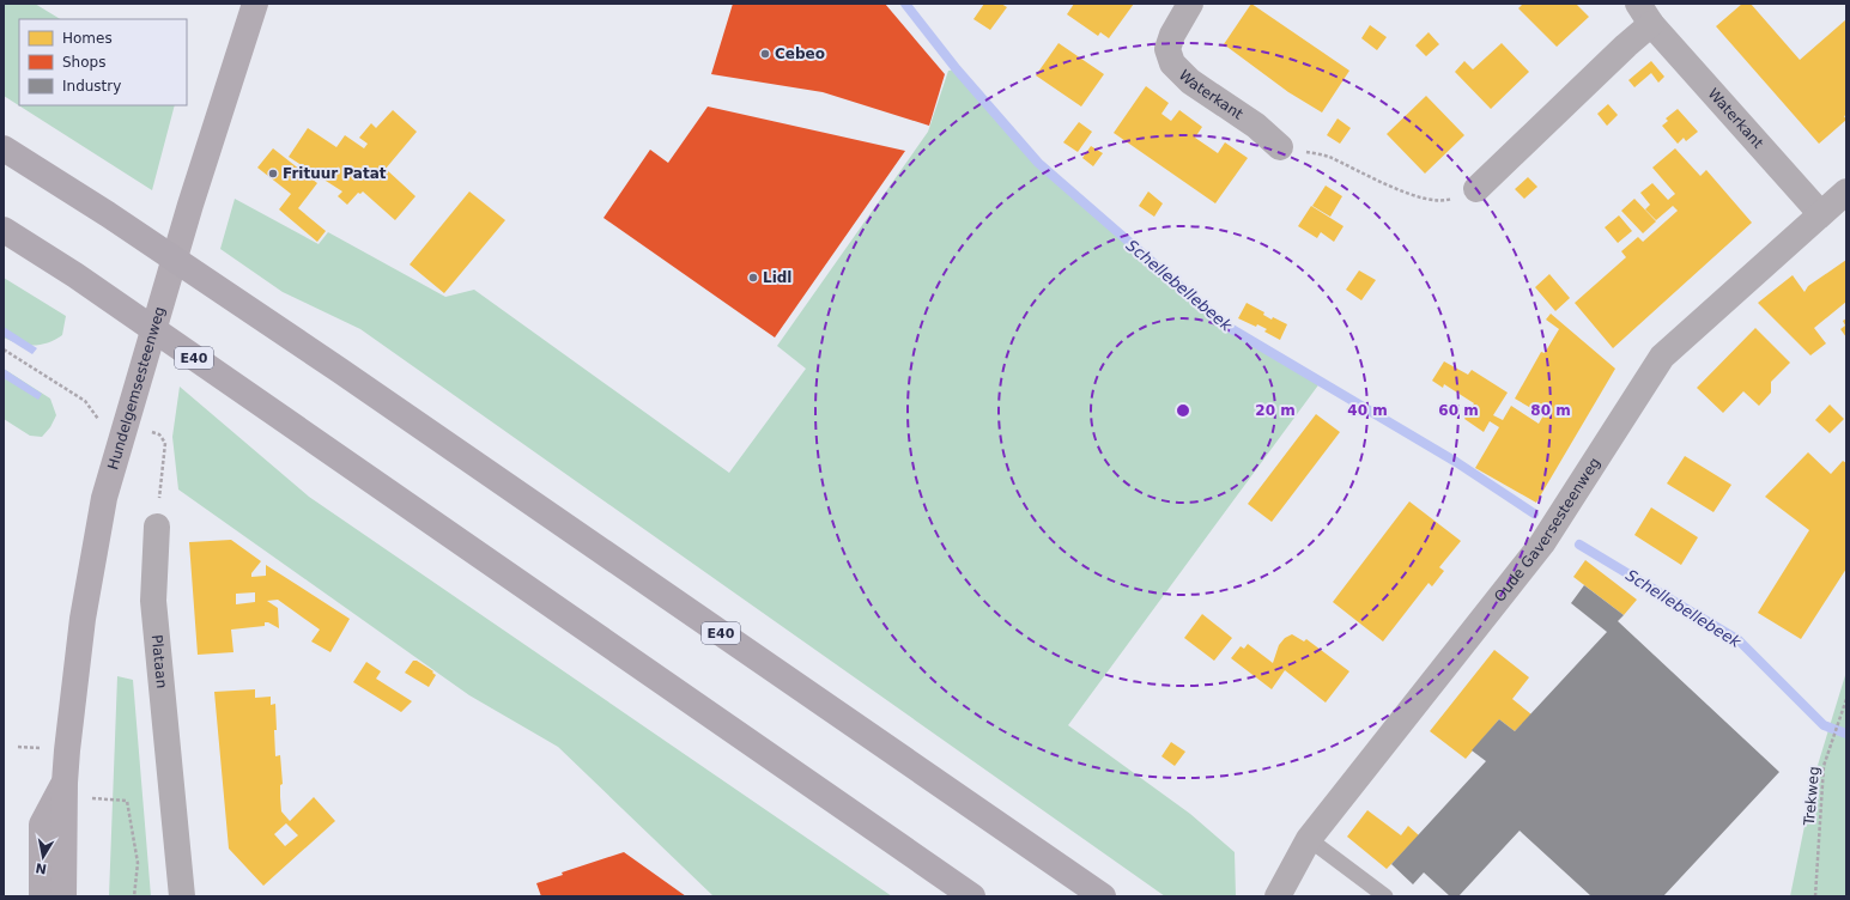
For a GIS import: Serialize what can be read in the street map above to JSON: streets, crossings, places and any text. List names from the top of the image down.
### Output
{
  "streets": {
    "highway": ["E40"],
    "main road": ["Hundelgemsesteenweg"],
    "street": ["Waterkant", "Oude Gaversesteenweg", "Plataan"],
    "path": ["Trekweg"]
  },
  "crossings": [
    ["Waterkant", "Oude Gaversesteenweg"]
  ],
  "water": ["Schellebellebeek"],
  "places": ["Cebeo", "Frituur Patat", "Lidl"],
  "legend": ["Homes", "Shops", "Industry"],
  "north": "bottom",
  "rings": [
    "20 m",
    "40 m",
    "60 m",
    "80 m"
  ]
}
